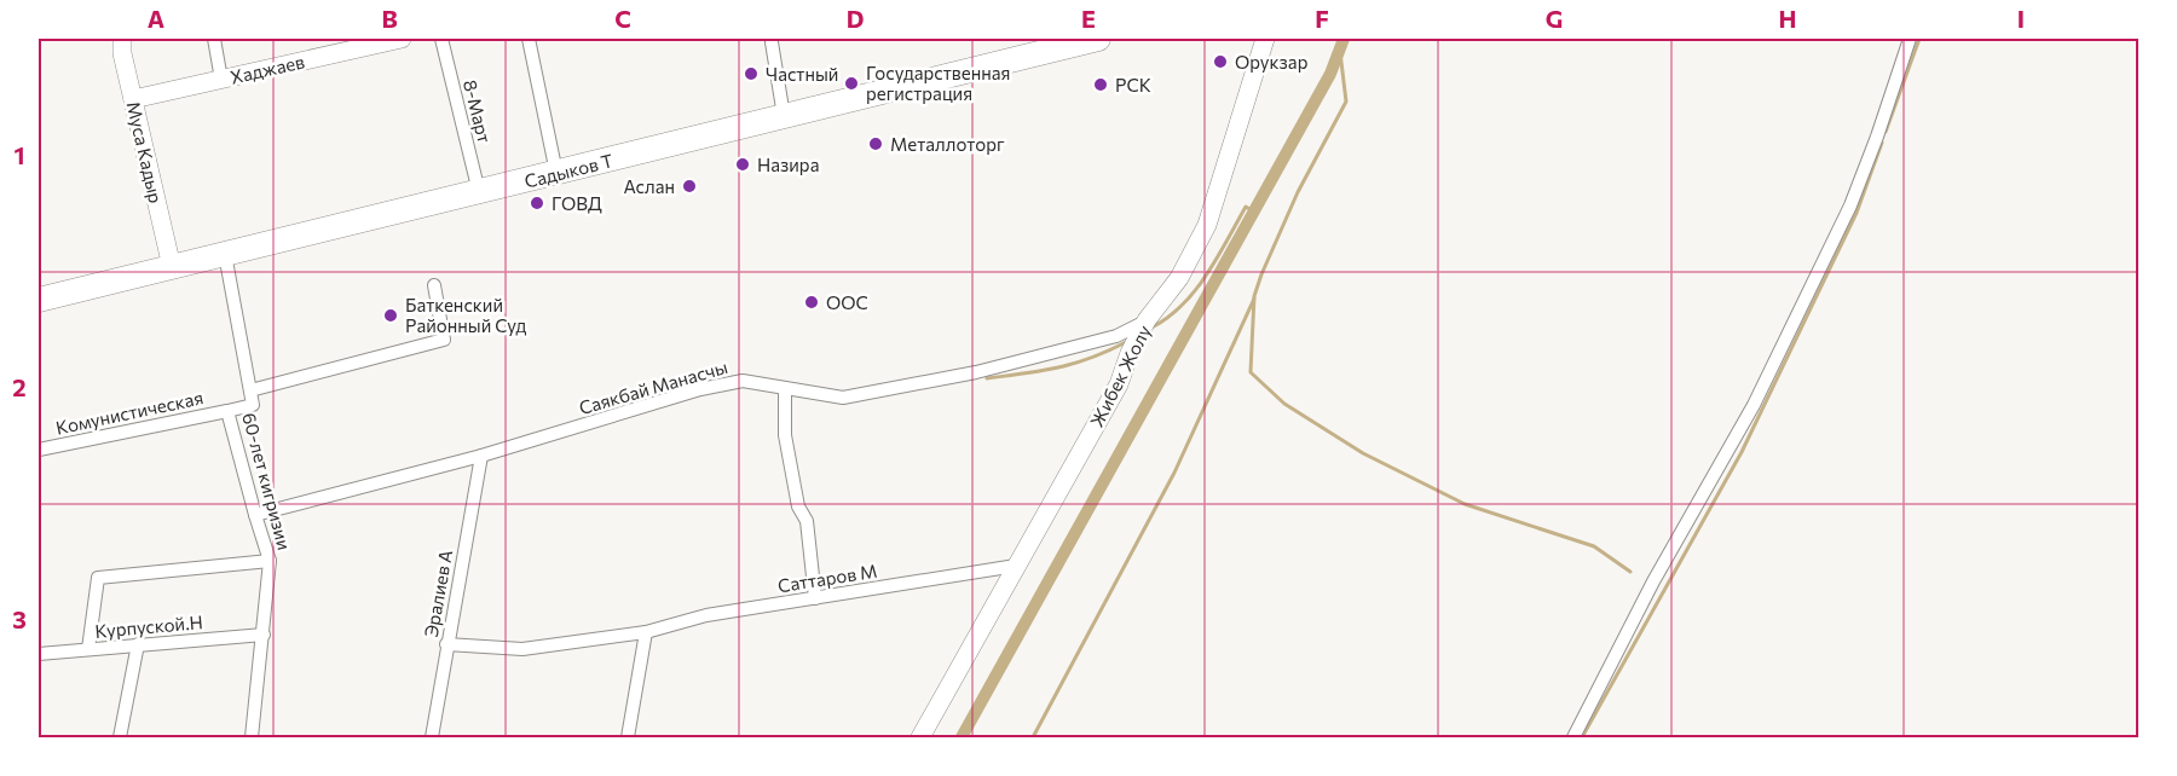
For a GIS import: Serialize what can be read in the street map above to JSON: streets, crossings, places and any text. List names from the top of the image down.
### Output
{
  "streets": {
    "highway": ["Садыков Т"],
    "street": [
      "Хаджаев",
      "8-Март",
      "Муса Кадыр",
      "Жибек Жолу",
      "Саякбай Манасчы",
      "Комунистическая",
      "60-лет кигризии",
      "Саттаров М",
      "Эралиев А",
      "Курпуской.Н"
    ]
  },
  "crossings": [
    ["Хаджаев", "Муса Кадыр"],
    ["8-Март", "Садыков Т"],
    ["Муса Кадыр", "Садыков Т"],
    ["Садыков Т", "60-лет кигризии"],
    ["Жибек Жолу", "Саякбай Манасчы"],
    ["Жибек Жолу", "Саттаров М"],
    ["Саякбай Манасчы", "60-лет кигризии"],
    ["Саякбай Манасчы", "Эралиев А"],
    ["Комунистическая", "60-лет кигризии"],
    ["60-лет кигризии", "Курпуской.Н"],
    ["Саттаров М", "Эралиев А"]
  ],
  "places": [
    "Орукзар",
    "Частный",
    "Государственная регистрация",
    "РСК",
    "Металлоторг",
    "Назира",
    "Аслан",
    "ГОВД",
    "ООС",
    "Баткенский Районный Суд"
  ],
  "grid": {
    "columns": [
      "A",
      "B",
      "C",
      "D",
      "E",
      "F",
      "G",
      "H",
      "I"
    ],
    "rows": ["1", "2", "3"]
  }
}
